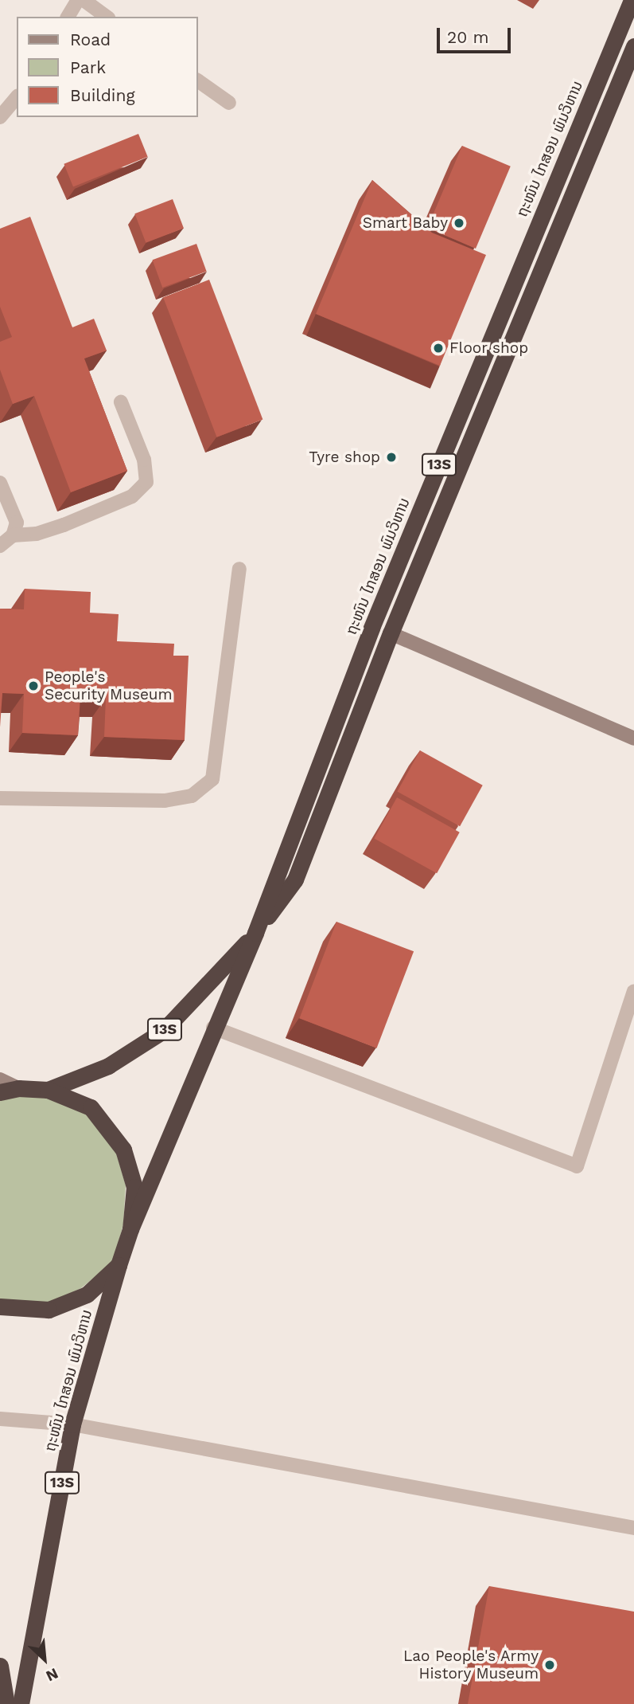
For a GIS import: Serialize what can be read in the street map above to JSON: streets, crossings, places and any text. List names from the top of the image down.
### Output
{
  "streets": {
    "highway": ["ຖະໜົນ ໄກສອນ ພົມວິຫານ", "13S"]
  },
  "crossings": [
    ["ຖະໜົນ ໄກສອນ ພົມວິຫານ", "13S"]
  ],
  "places": [
    "Smart Baby",
    "Floor shop",
    "Tyre shop",
    "People's Security Museum",
    "Lao People's Army History Museum"
  ],
  "legend": ["Road", "Park", "Building"],
  "scale_bar": "20 m",
  "north": "bottom right"
}
